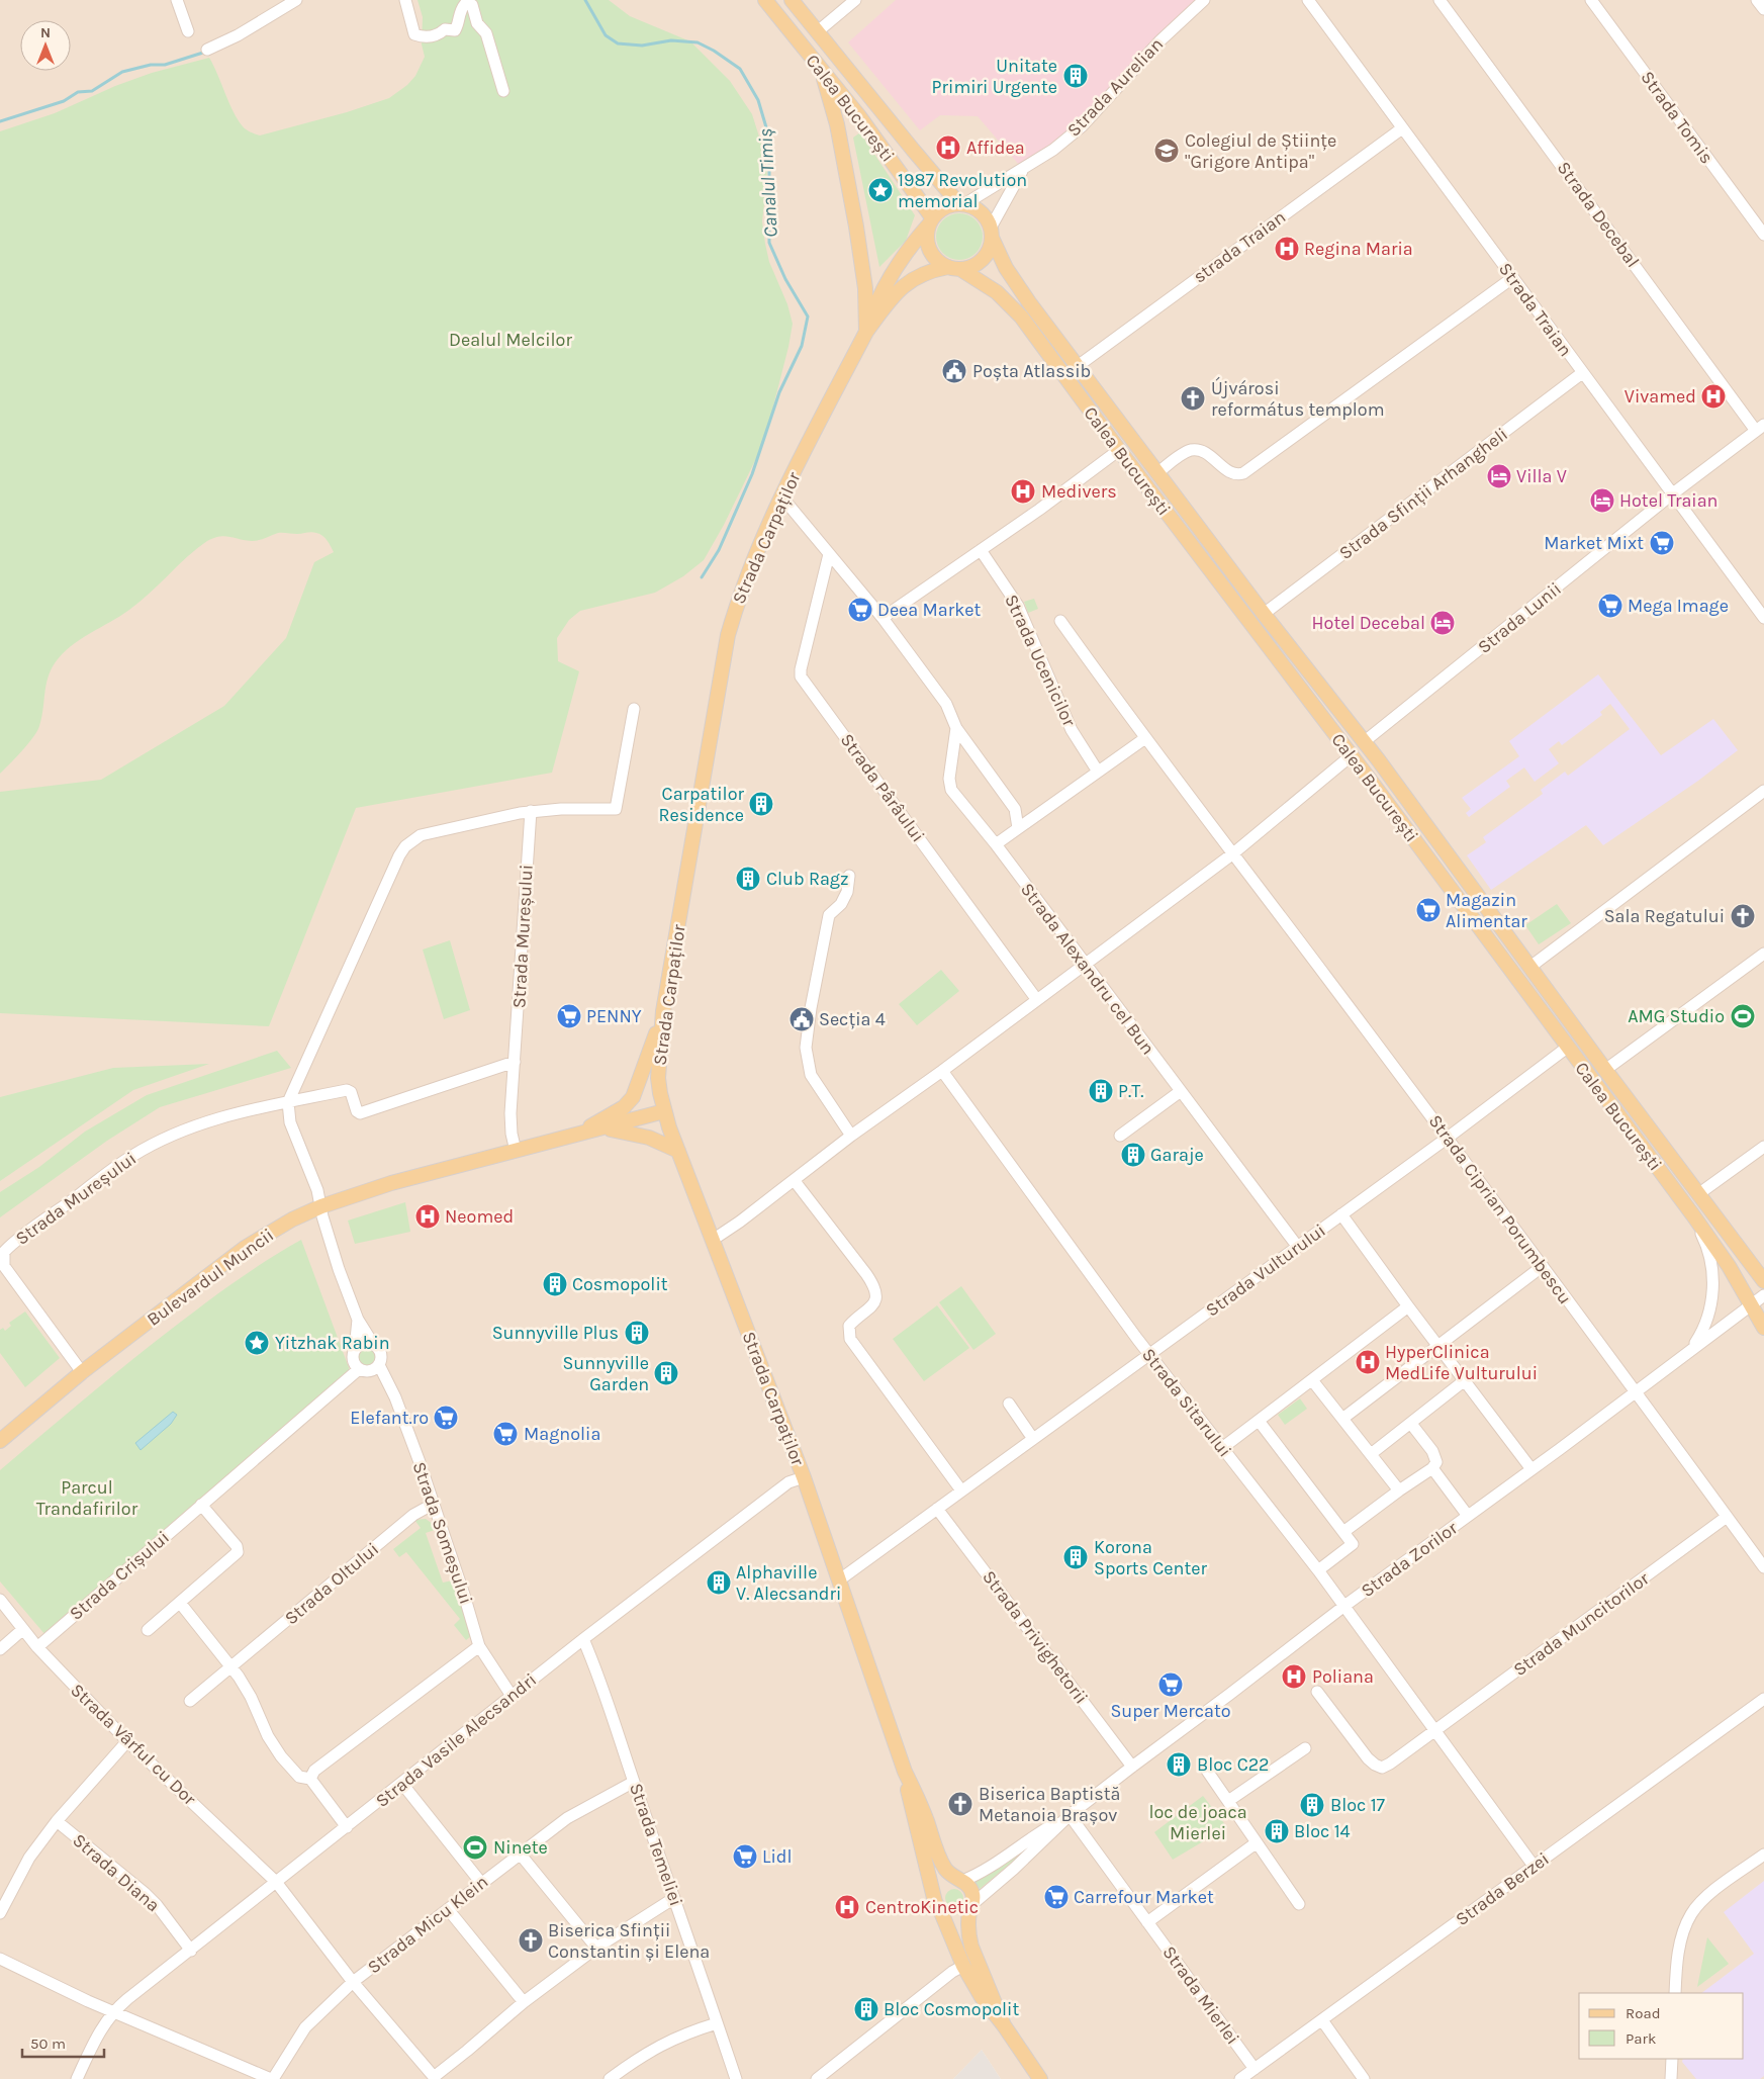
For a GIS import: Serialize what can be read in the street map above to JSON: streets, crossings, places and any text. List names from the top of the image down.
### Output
{
  "streets": {
    "main road": ["Calea București", "Strada Carpaților", "Bulevardul Muncii"],
    "street": [
      "Strada Aurelian",
      "Strada Tomis",
      "Strada Decebal",
      "strada Traian",
      "Strada Traian",
      "Strada Sfinții Arhangheli",
      "Strada Lunii",
      "Strada Ucenicilor",
      "Strada Pârâului",
      "Strada Mureșului",
      "Strada Alexandru cel Bun",
      "Strada Ciprian Porumbescu",
      "Strada Vulturului",
      "Strada Sitarului",
      "Strada Someșului",
      "Strada Zorilor",
      "Strada Crișului",
      "Strada Oltului",
      "Strada Muncitorilor",
      "Strada Privighetorii",
      "Strada Vasile Alecsandri",
      "Strada Vârful cu Dor",
      "Strada Temeliei",
      "Strada Diana",
      "Strada Berzei",
      "Strada Micu Klein",
      "Strada Mierlei"
    ]
  },
  "crossings": [
    ["Strada Aurelian", "Calea București"],
    ["Strada Aurelian", "Strada Carpaților"],
    ["Calea București", "strada Traian"],
    ["Calea București", "Strada Sfinții Arhangheli"],
    ["Calea București", "Strada Carpaților"],
    ["Calea București", "Strada Lunii"],
    ["Calea București", "Strada Vulturului"],
    ["Calea București", "Strada Zorilor"],
    ["Strada Decebal", "Strada Lunii"],
    ["strada Traian", "Strada Traian"],
    ["Strada Traian", "Strada Sfinții Arhangheli"],
    ["Strada Traian", "Strada Lunii"],
    ["Strada Carpaților", "Strada Alexandru cel Bun"],
    ["Strada Carpaților", "Strada Vulturului"],
    ["Strada Carpaților", "Bulevardul Muncii"],
    ["Strada Carpaților", "Strada Zorilor"],
    ["Strada Carpaților", "Strada Vasile Alecsandri"],
    ["Strada Pârâului", "Strada Alexandru cel Bun"],
    ["Strada Mureșului", "Bulevardul Muncii"],
    ["Strada Alexandru cel Bun", "Strada Vulturului"],
    ["Strada Ciprian Porumbescu", "Strada Vulturului"],
    ["Strada Ciprian Porumbescu", "Strada Zorilor"],
    ["Strada Ciprian Porumbescu", "Strada Muncitorilor"],
    ["Strada Vulturului", "Strada Sitarului"],
    ["Strada Vulturului", "Strada Privighetorii"],
    ["Bulevardul Muncii", "Strada Someșului"],
    ["Strada Sitarului", "Strada Zorilor"],
    ["Strada Sitarului", "Strada Muncitorilor"],
    ["Strada Sitarului", "Strada Berzei"],
    ["Strada Someșului", "Strada Crișului"],
    ["Strada Someșului", "Strada Oltului"],
    ["Strada Someșului", "Strada Vasile Alecsandri"],
    ["Strada Zorilor", "Strada Privighetorii"],
    ["Strada Zorilor", "Strada Mierlei"],
    ["Strada Crișului", "Strada Vârful cu Dor"],
    ["Strada Vasile Alecsandri", "Strada Vârful cu Dor"],
    ["Strada Vasile Alecsandri", "Strada Temeliei"],
    ["Strada Vasile Alecsandri", "Strada Diana"],
    ["Strada Vârful cu Dor", "Strada Micu Klein"],
    ["Strada Temeliei", "Strada Micu Klein"],
    ["Strada Berzei", "Strada Mierlei"]
  ],
  "water": ["Canalul Timiș"],
  "parks": ["Dealul Melcilor", "Parcul Trandafirilor", "loc de joaca Mierlei"],
  "places": {
    "building": [
      "Unitate Primiri Urgente",
      "Carpatilor Residence",
      "Club Ragz",
      "P.T.",
      "Garaje",
      "Cosmopolit",
      "Sunnyville Plus",
      "Sunnyville Garden",
      "Korona Sports Center",
      "Alphaville V. Alecsandri",
      "Bloc C22",
      "Bloc 17",
      "Bloc 14",
      "Bloc Cosmopolit"
    ],
    "hospital": [
      "Affidea",
      "Regina Maria",
      "Vivamed",
      "Medivers",
      "Neomed",
      "HyperClinica MedLife Vulturului",
      "Poliana",
      "CentroKinetic"
    ],
    "school or university": ["Colegiul de Științe \"Grigore Antipa\""],
    "place": ["1987 Revolution memorial", "Yitzhak Rabin"],
    "public building": ["Poșta Atlassib", "Secția 4"],
    "church": [
      "Újvárosi református templom",
      "Sala Regatului",
      "Biserica Baptistă Metanoia Brașov",
      "Biserica Sfinții Constantin și Elena"
    ],
    "hotel": ["Villa V", "Hotel Traian", "Hotel Decebal"],
    "supermarket": [
      "Market Mixt",
      "Mega Image",
      "Deea Market",
      "Magazin Alimentar",
      "PENNY",
      "Elefant.ro",
      "Magnolia",
      "Super Mercato",
      "Lidl",
      "Carrefour Market"
    ],
    "sports": ["AMG Studio", "Ninete"]
  },
  "legend": ["Road", "Park"],
  "scale_bar": "50 m",
  "north": "top"
}
